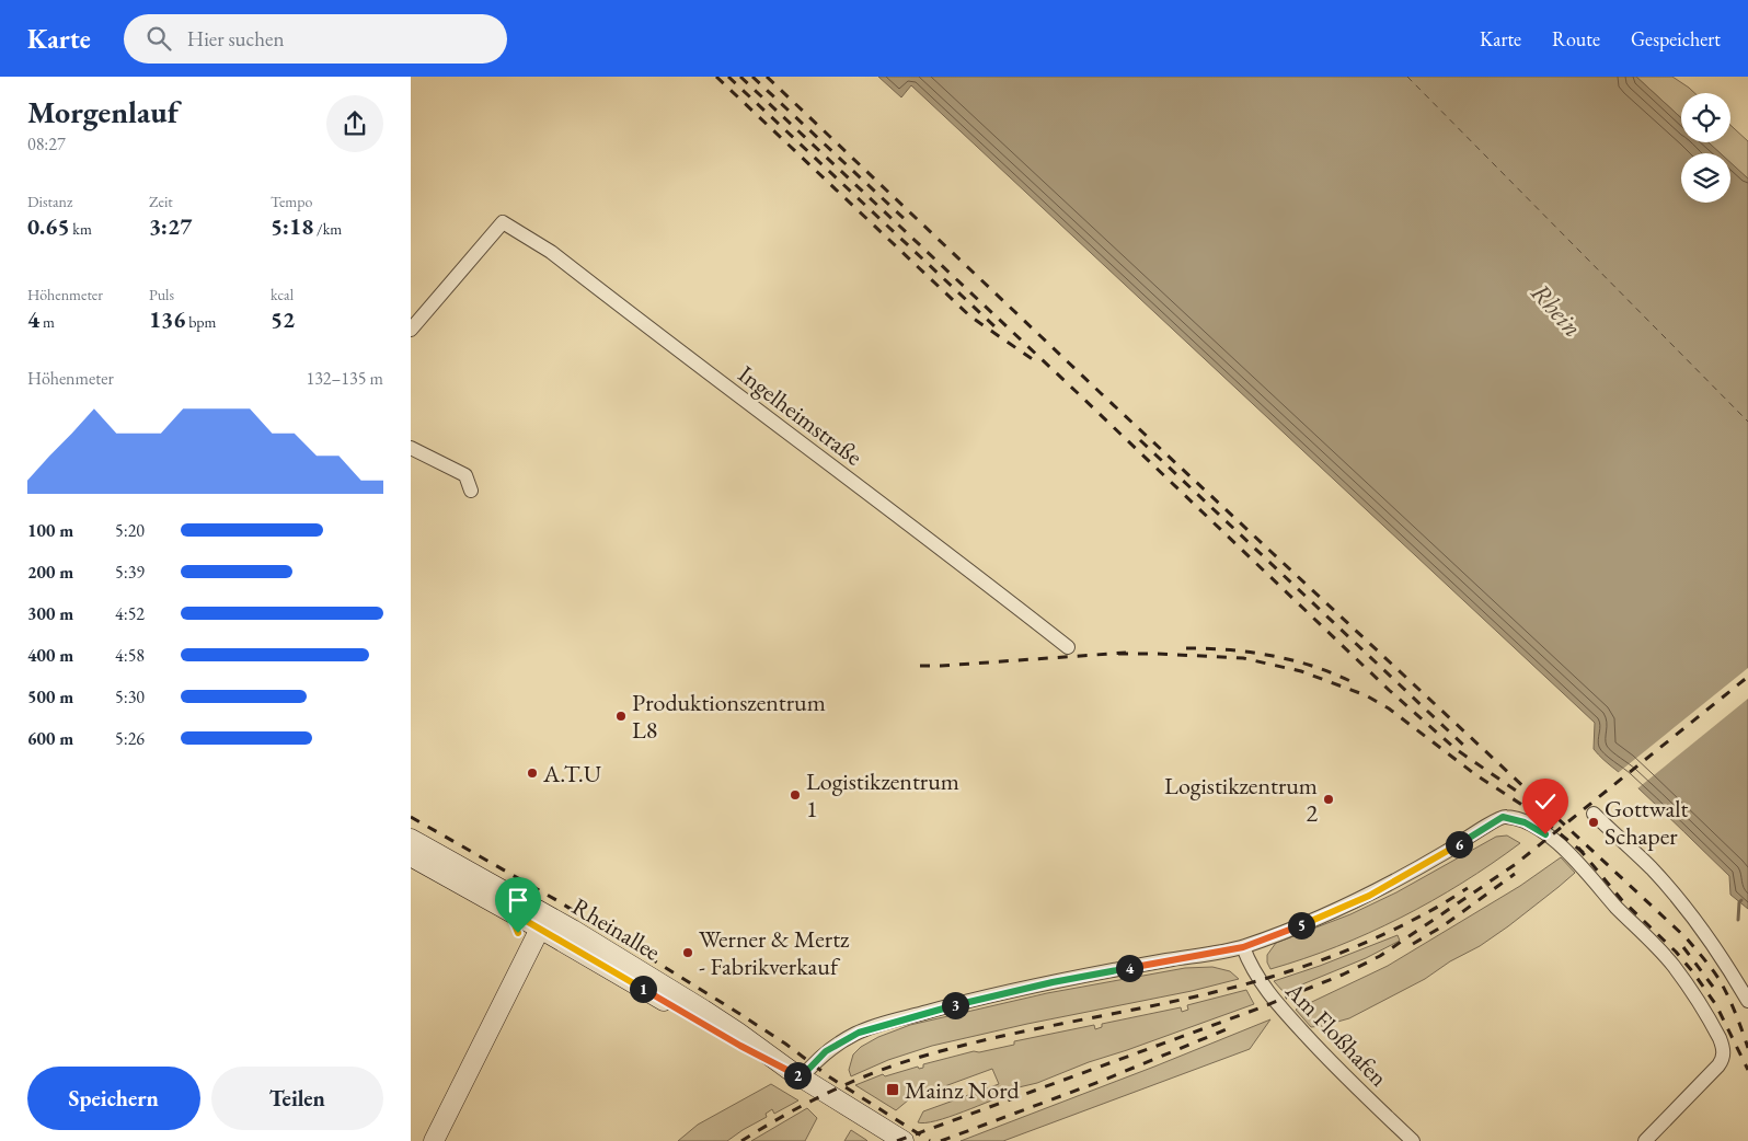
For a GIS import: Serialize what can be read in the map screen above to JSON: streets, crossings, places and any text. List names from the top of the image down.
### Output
{
  "streets": {
    "main road": ["Rheinallee"],
    "street": ["Ingelheimstraße", "Am Floßhafen"]
  },
  "water": ["Rhein"],
  "places": {
    "other": [
      "Produktionszentrum L8",
      "A.T.U",
      "Logistikzentrum 1",
      "Logistikzentrum 2",
      "Gottwalt Schaper",
      "Werner & Mertz - Fabrikverkauf"
    ],
    "transit": ["Mainz Nord"]
  },
  "page": {
    "header": "Karte",
    "search": "Hier suchen",
    "nav": ["Karte", "Route", "Gespeichert"],
    "heading": ["Morgenlauf", "08:27"],
    "stats": [
      ["Distanz", "0.65 km"],
      ["Zeit", "3:27"],
      ["Tempo", "5:18 /km"],
      ["Höhenmeter", "4 m"],
      ["Puls", "136 bpm"],
      ["kcal", "52"]
    ],
    "chart": ["Höhenmeter", "132–135 m"],
    "list": [
      {
        "name": "100 m",
        "note": "5:20"
      },
      {
        "name": "200 m",
        "note": "5:39"
      },
      {
        "name": "300 m",
        "note": "4:52"
      },
      {
        "name": "400 m",
        "note": "4:58"
      },
      {
        "name": "500 m",
        "note": "5:30"
      },
      {
        "name": "600 m",
        "note": "5:26"
      }
    ],
    "pins": [
      "6",
      "5",
      "4",
      "1",
      "3",
      "2"
    ],
    "buttons": ["Speichern", "Teilen"]
  }
}
